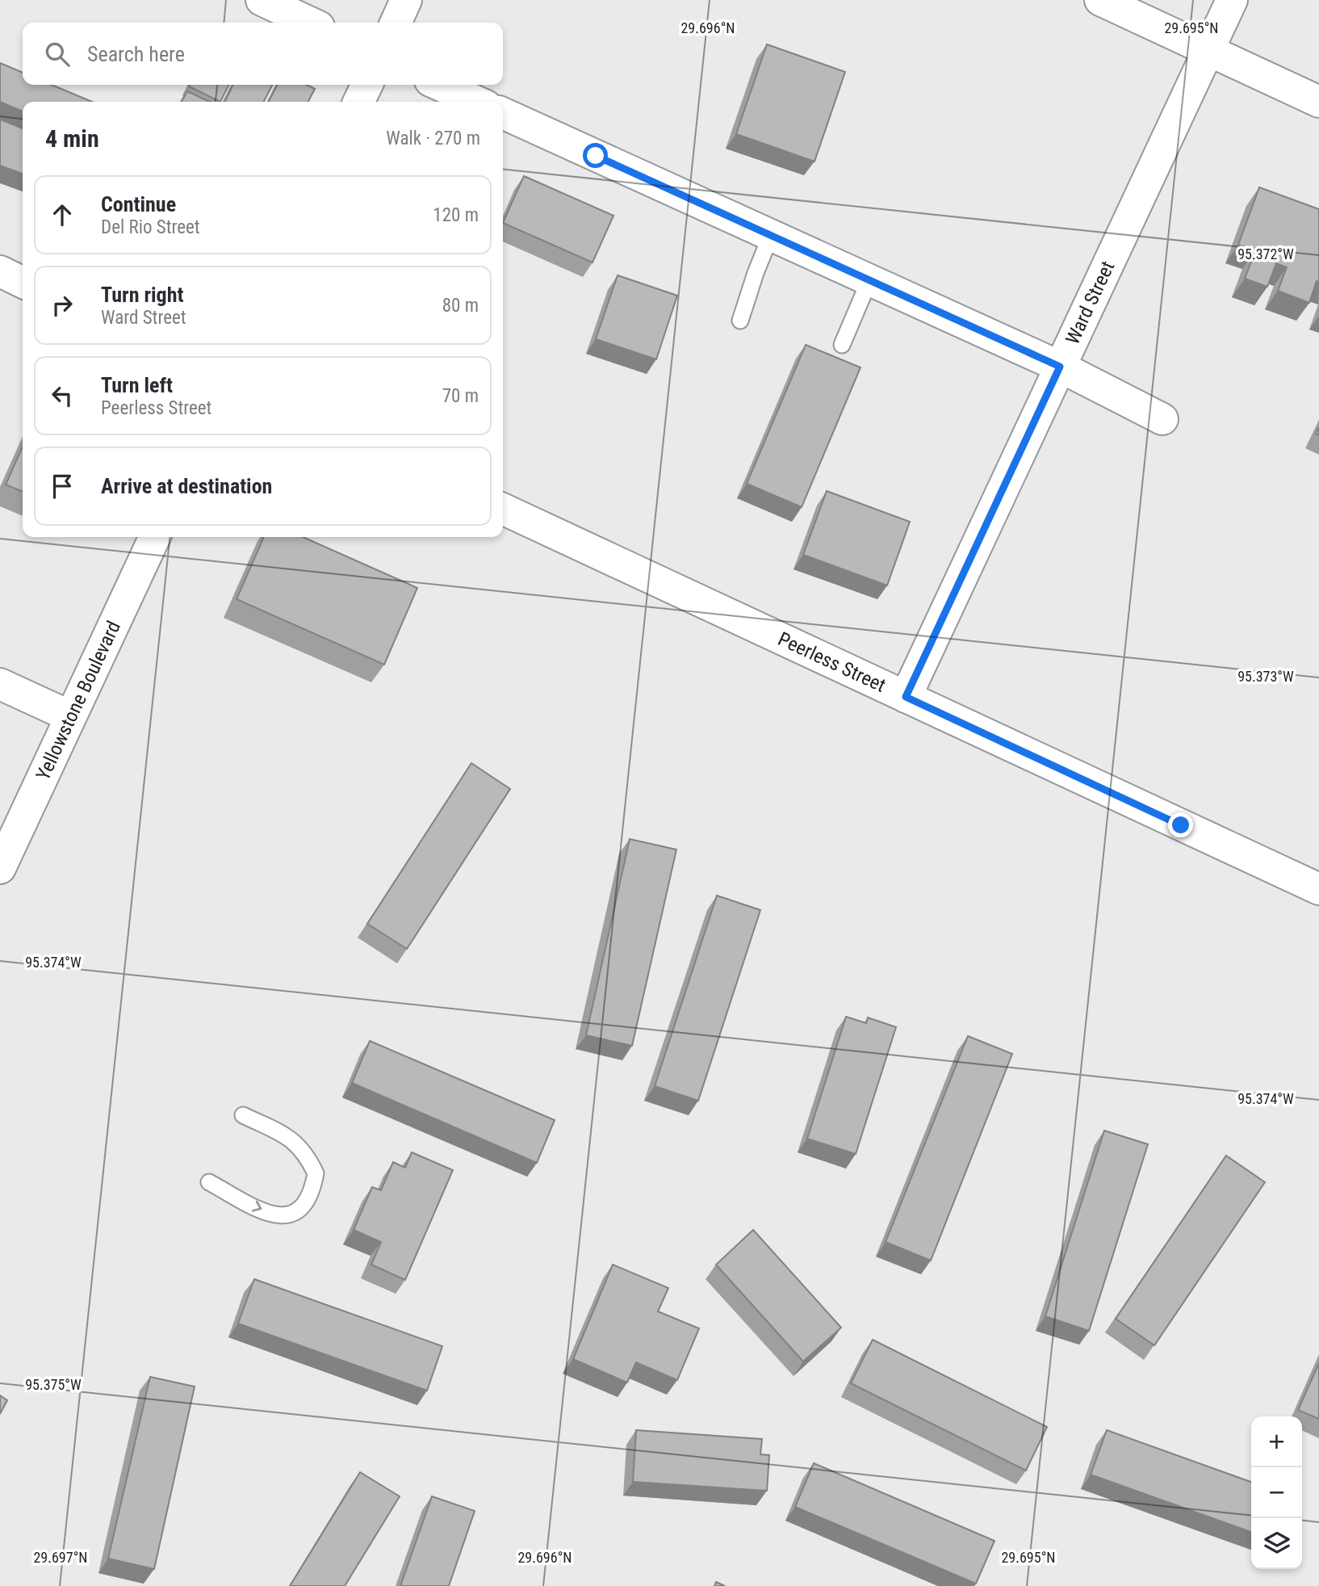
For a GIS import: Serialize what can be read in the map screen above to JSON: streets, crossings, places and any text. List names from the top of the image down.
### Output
{
  "streets": {
    "street": ["Ward Street", "Peerless Street", "Yellowstone Boulevard"]
  },
  "crossings": [
    ["Ward Street", "Peerless Street"]
  ],
  "page": {
    "search": "Search here",
    "heading": ["4 min", "Walk · 270 m"],
    "list": [
      ["Continue", "Del Rio Street", "120 m"],
      ["Turn right", "Ward Street", "80 m"],
      ["Turn left", "Peerless Street", "70 m"],
      "Arrive at destination"
    ],
    "map_buttons": ["+", "−"]
  },
  "coordinates": [
    "29.696°N",
    "29.695°N",
    "95.372°W",
    "95.373°W",
    "95.374°W",
    "95.375°W",
    "29.697°N"
  ]
}
